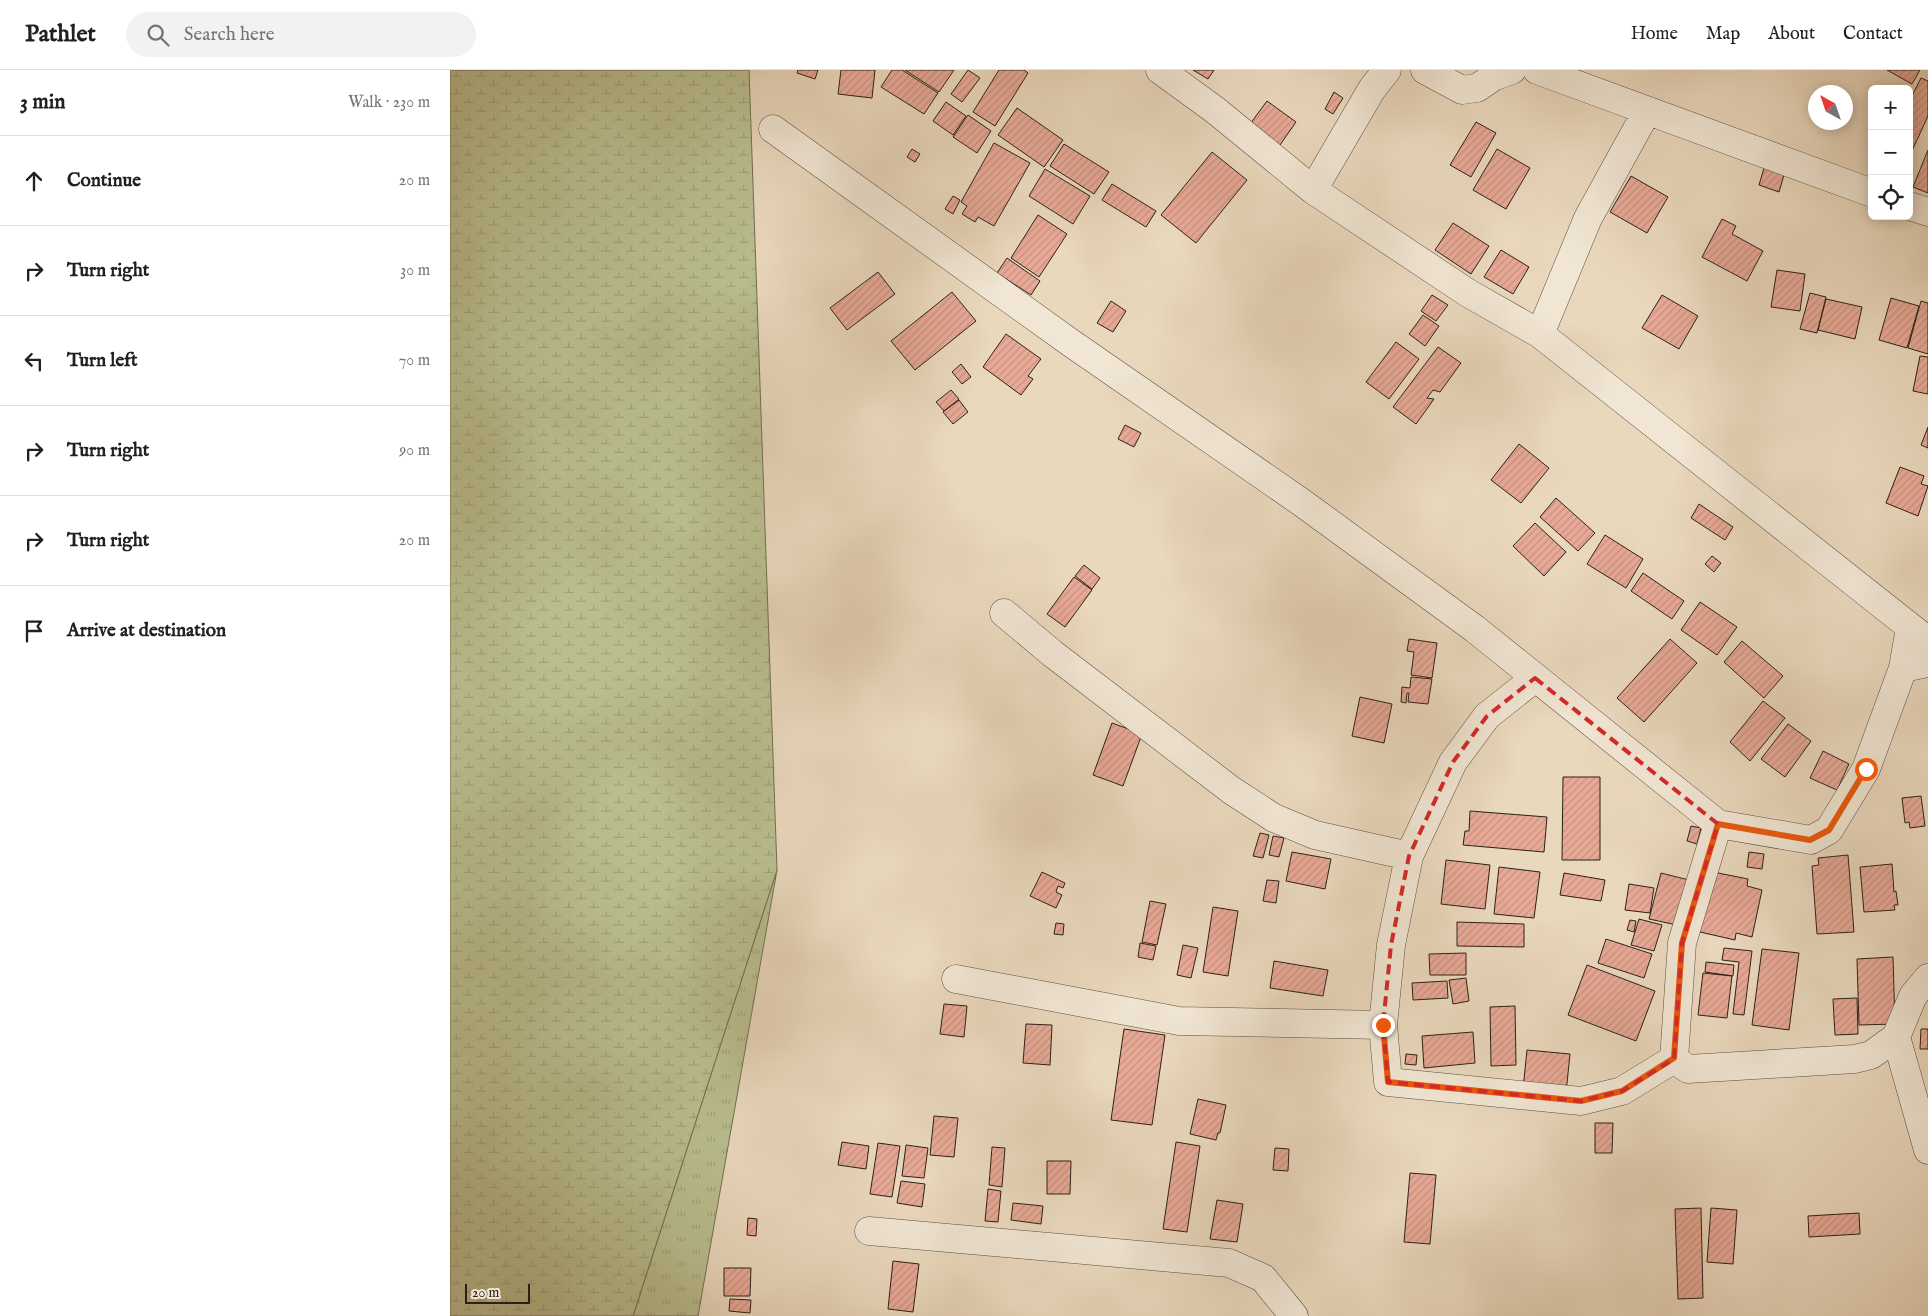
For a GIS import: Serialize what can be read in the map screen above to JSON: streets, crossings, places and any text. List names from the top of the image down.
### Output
{
  "scale_bar": "20 m",
  "north": "top left",
  "page": {
    "header": "Pathlet",
    "search": "Search here",
    "nav": [
      "Home",
      "Map",
      "About",
      "Contact"
    ],
    "heading": ["3 min", "Walk · 230 m"],
    "map_buttons": ["+", "−"],
    "list": [
      ["Continue", "20 m"],
      ["Turn right", "30 m"],
      ["Turn left", "70 m"],
      ["Turn right", "90 m"],
      ["Turn right", "20 m"],
      "Arrive at destination"
    ],
    "scale": "20 m"
  }
}
